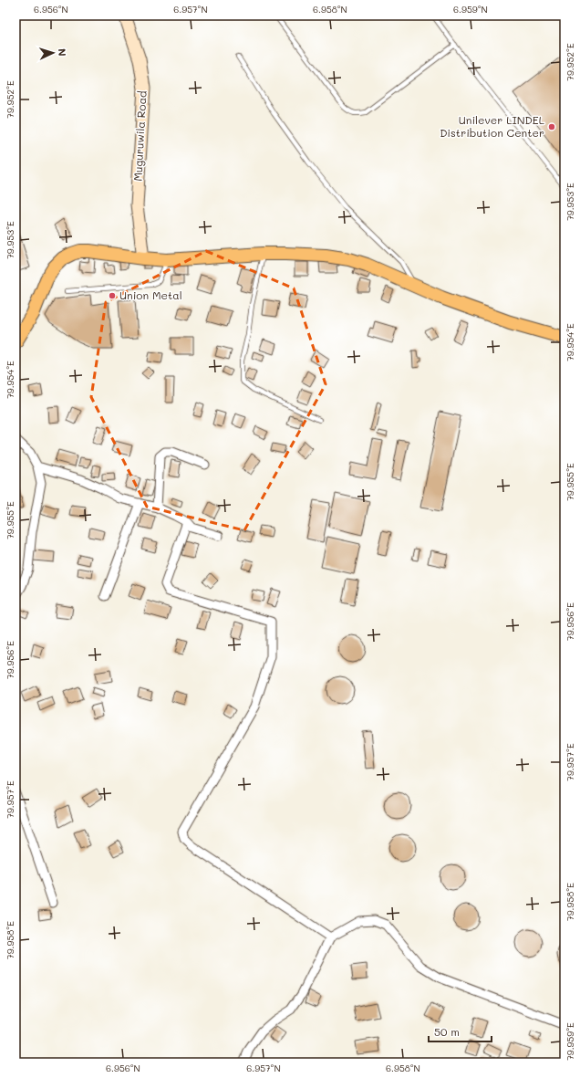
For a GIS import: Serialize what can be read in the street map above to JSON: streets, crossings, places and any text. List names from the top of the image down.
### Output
{
  "streets": {
    "street": ["Muguruwila Road"]
  },
  "places": ["Unilever LINDEL Distribution Center", "Union Metal"],
  "scale_bar": "50 m",
  "north": "right",
  "coordinates": [
    "6.956°N",
    "6.957°N",
    "6.958°N",
    "6.959°N",
    "79.952°E",
    "79.953°E",
    "79.954°E",
    "79.955°E",
    "79.956°E",
    "79.957°E",
    "79.958°E",
    "79.959°E"
  ]
}
